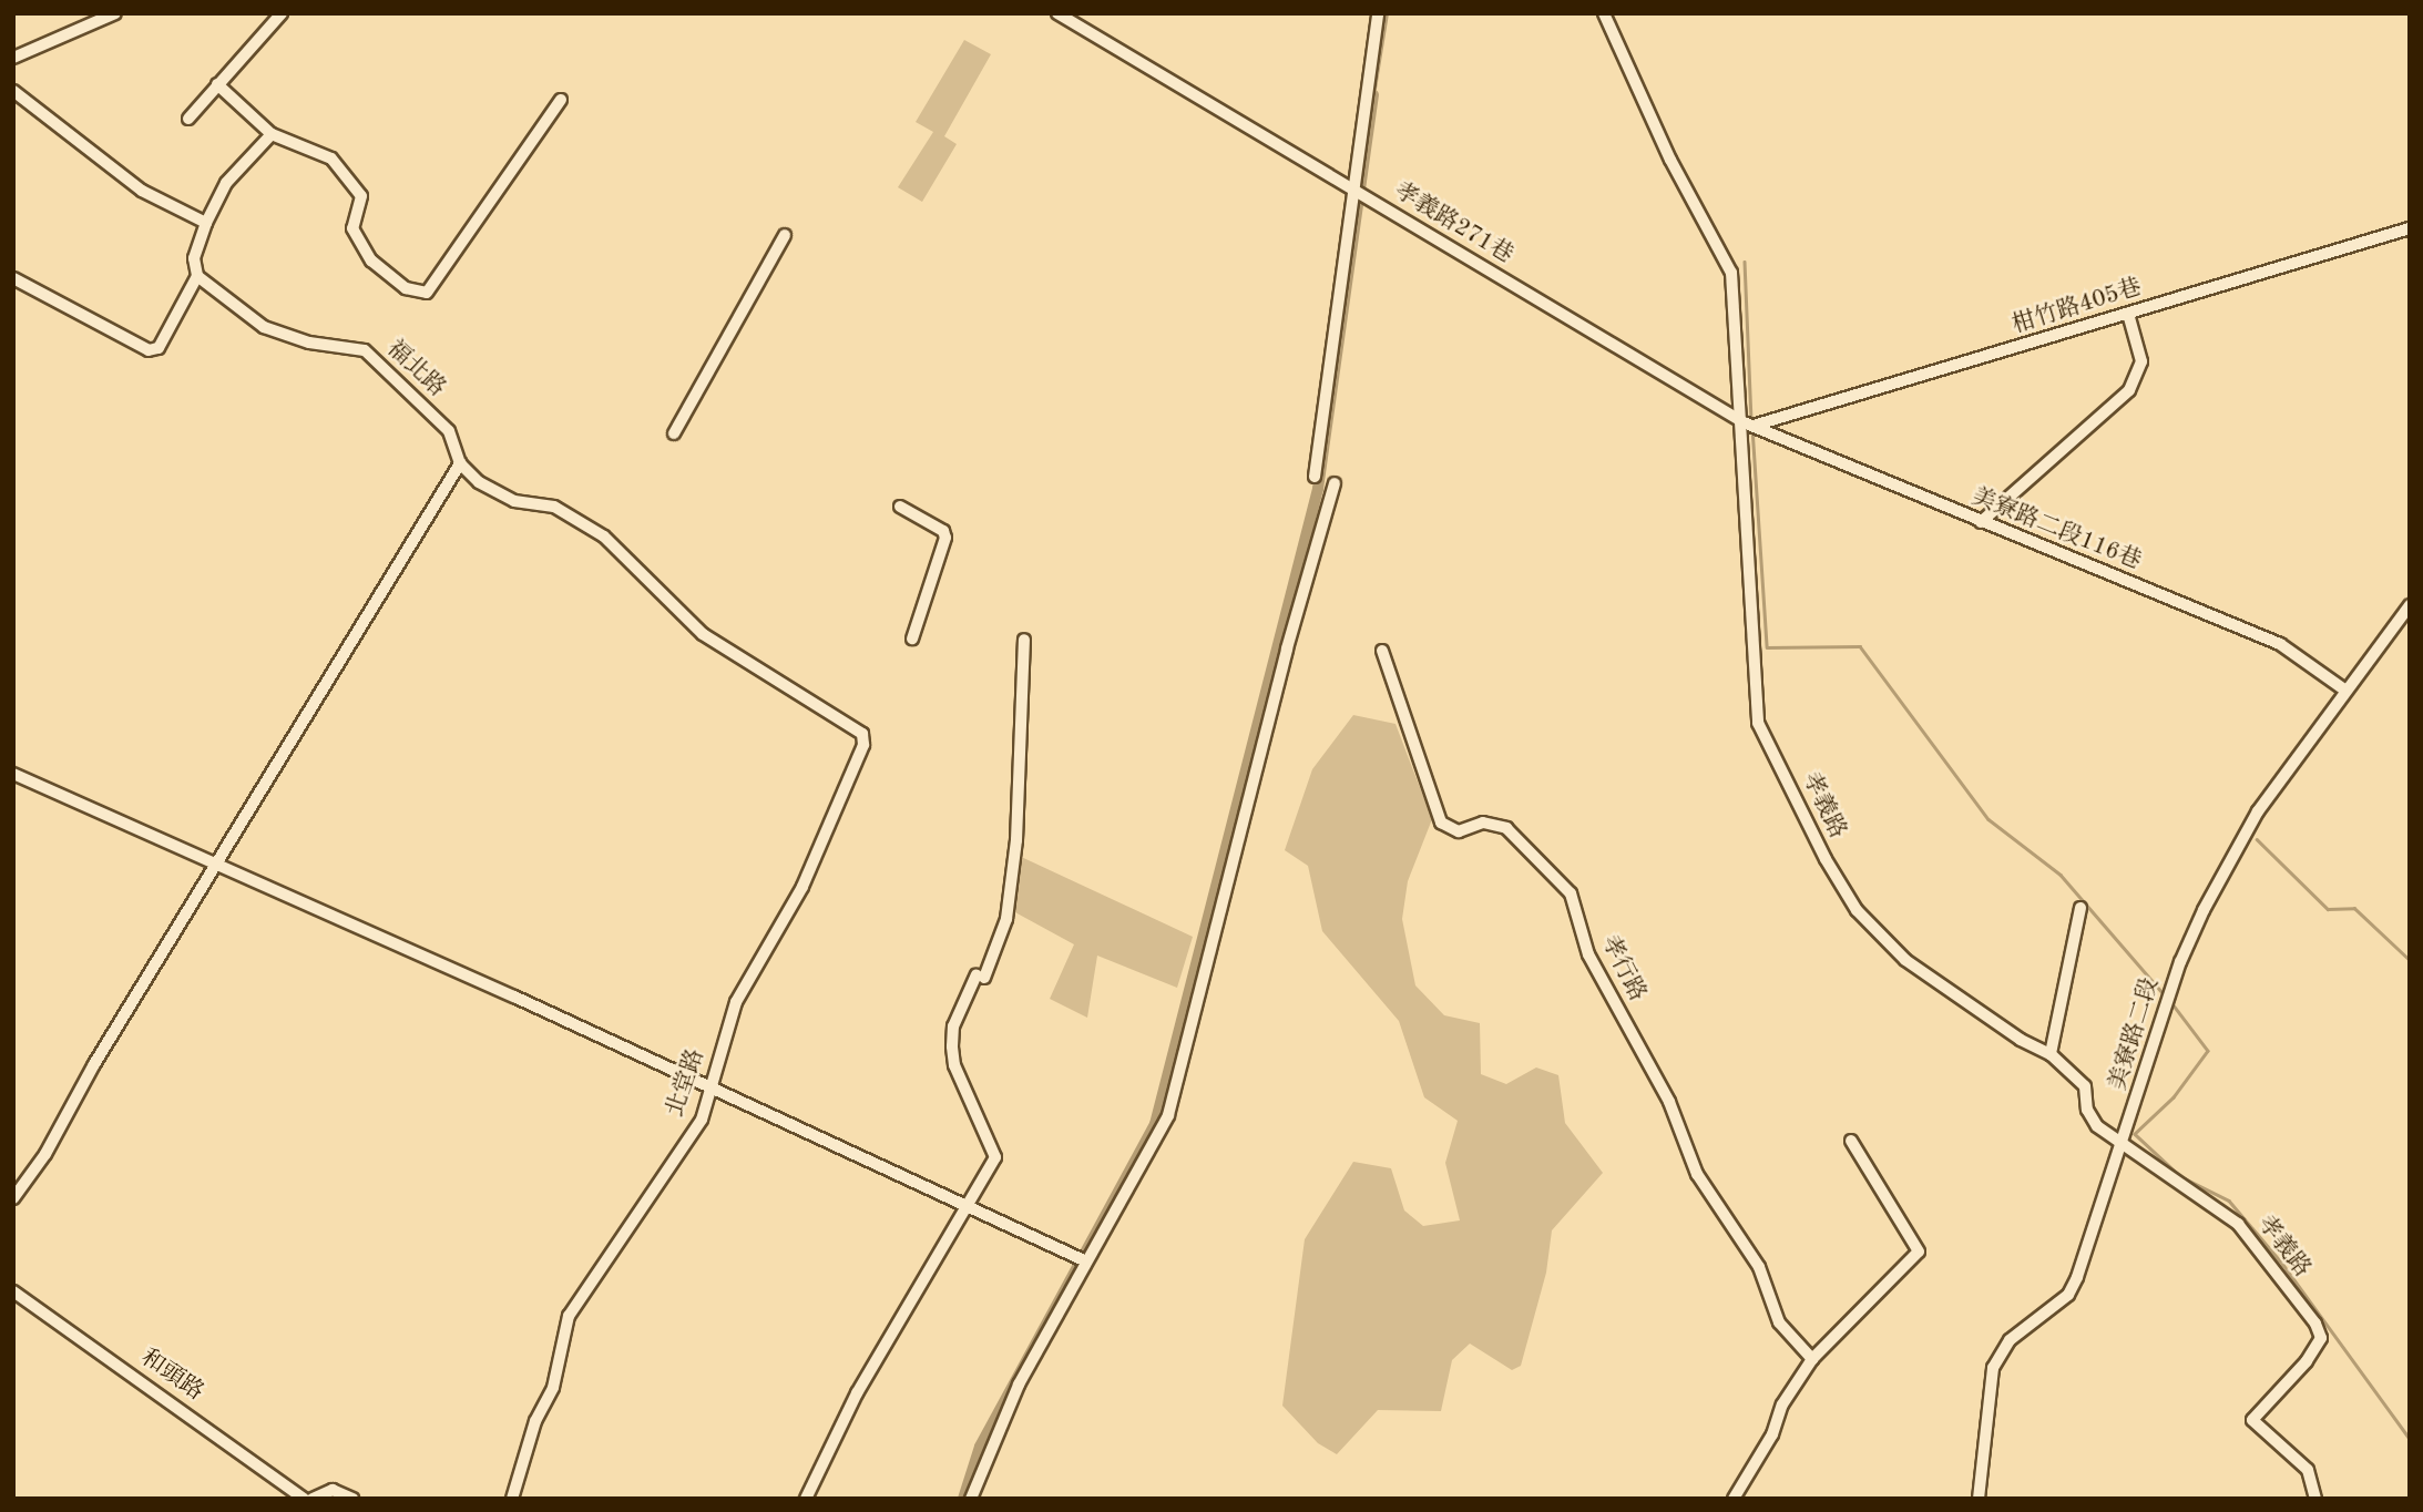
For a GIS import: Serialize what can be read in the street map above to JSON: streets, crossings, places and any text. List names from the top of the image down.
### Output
{
  "streets": {
    "street": [
      "孝義路271巷",
      "柑竹路405巷",
      "福北路",
      "美寮路二段116巷",
      "孝義路",
      "孝行路",
      "美寮路二段",
      "北堂路",
      "和頭路"
    ]
  },
  "crossings": [
    ["孝義路271巷", "美寮路二段116巷"],
    ["孝義路271巷", "孝義路"],
    ["柑竹路405巷", "美寮路二段116巷"],
    ["福北路", "北堂路"],
    ["美寮路二段116巷", "孝義路"],
    ["美寮路二段116巷", "美寮路二段"],
    ["孝義路", "美寮路二段"]
  ]
}
